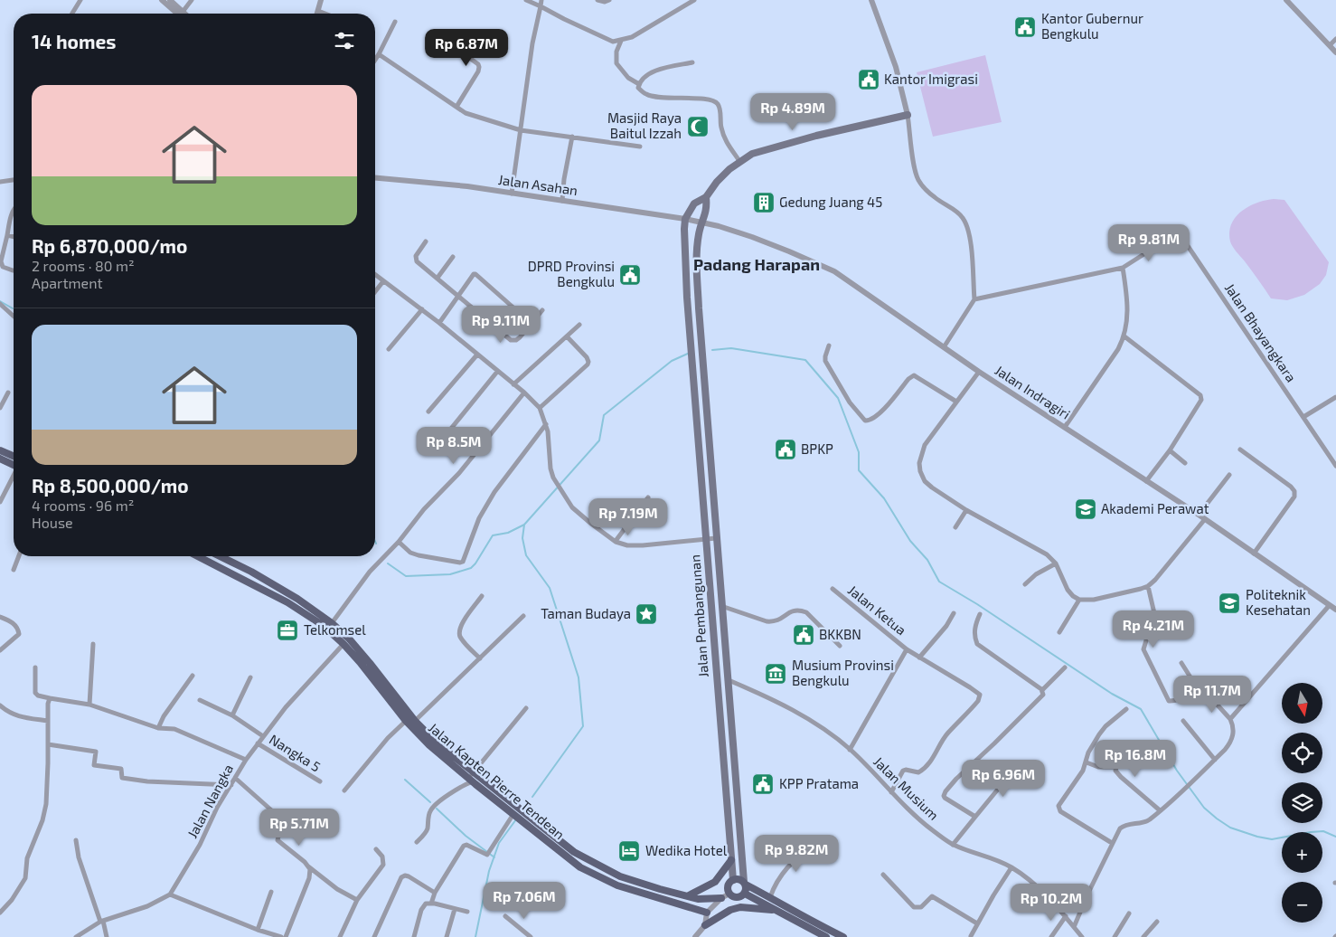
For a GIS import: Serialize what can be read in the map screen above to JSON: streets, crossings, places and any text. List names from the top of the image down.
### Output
{
  "streets": {
    "main road": ["Jalan Pembangunan", "Jalan Kapten Pierre Tendean"],
    "street": [
      "Jalan Asahan",
      "Jalan Bhayangkara",
      "Jalan Indragiri",
      "Jalan Ketua",
      "Nangka 5",
      "Jalan Musium",
      "Jalan Nangka"
    ]
  },
  "crossings": [
    ["Jalan Asahan", "Jalan Indragiri"],
    ["Jalan Asahan", "Jalan Pembangunan"],
    ["Jalan Indragiri", "Jalan Pembangunan"],
    ["Jalan Ketua", "Jalan Musium"],
    ["Jalan Pembangunan", "Jalan Musium"],
    ["Nangka 5", "Jalan Nangka"],
    ["Jalan Kapten Pierre Tendean", "Jalan Nangka"]
  ],
  "districts": ["Padang Harapan"],
  "places": {
    "public building": [
      "Kantor Gubernur Bengkulu",
      "Kantor Imigrasi",
      "DPRD Provinsi Bengkulu",
      "BPKP",
      "BKKBN",
      "KPP Pratama"
    ],
    "mosque": ["Masjid Raya Baitul Izzah"],
    "building": ["Gedung Juang 45"],
    "school or university": ["Akademi Perawat", "Politeknik Kesehatan"],
    "place": ["Taman Budaya"],
    "office": ["Telkomsel"],
    "museum": ["Musium Provinsi Bengkulu"],
    "hotel": ["Wedika Hotel"]
  },
  "north": "bottom",
  "page": {
    "heading": "14 homes",
    "price": [
      "Rp 6.87M",
      "Rp 4.89M",
      "Rp 9.81M",
      "Rp 9.11M",
      "Rp 8.5M",
      "Rp 7.19M",
      "Rp 4.21M",
      "Rp 11.7M",
      "Rp 16.8M",
      "Rp 6.96M",
      "Rp 5.71M",
      "Rp 9.82M",
      "Rp 7.06M",
      "Rp 10.2M"
    ],
    "list": [
      {
        "name": "Rp 6,870,000/mo",
        "note": "2 rooms · 80 m² · Apartment"
      },
      {
        "name": "Rp 8,500,000/mo",
        "note": "4 rooms · 96 m² · House"
      }
    ],
    "map_buttons": ["+", "−"]
  }
}
